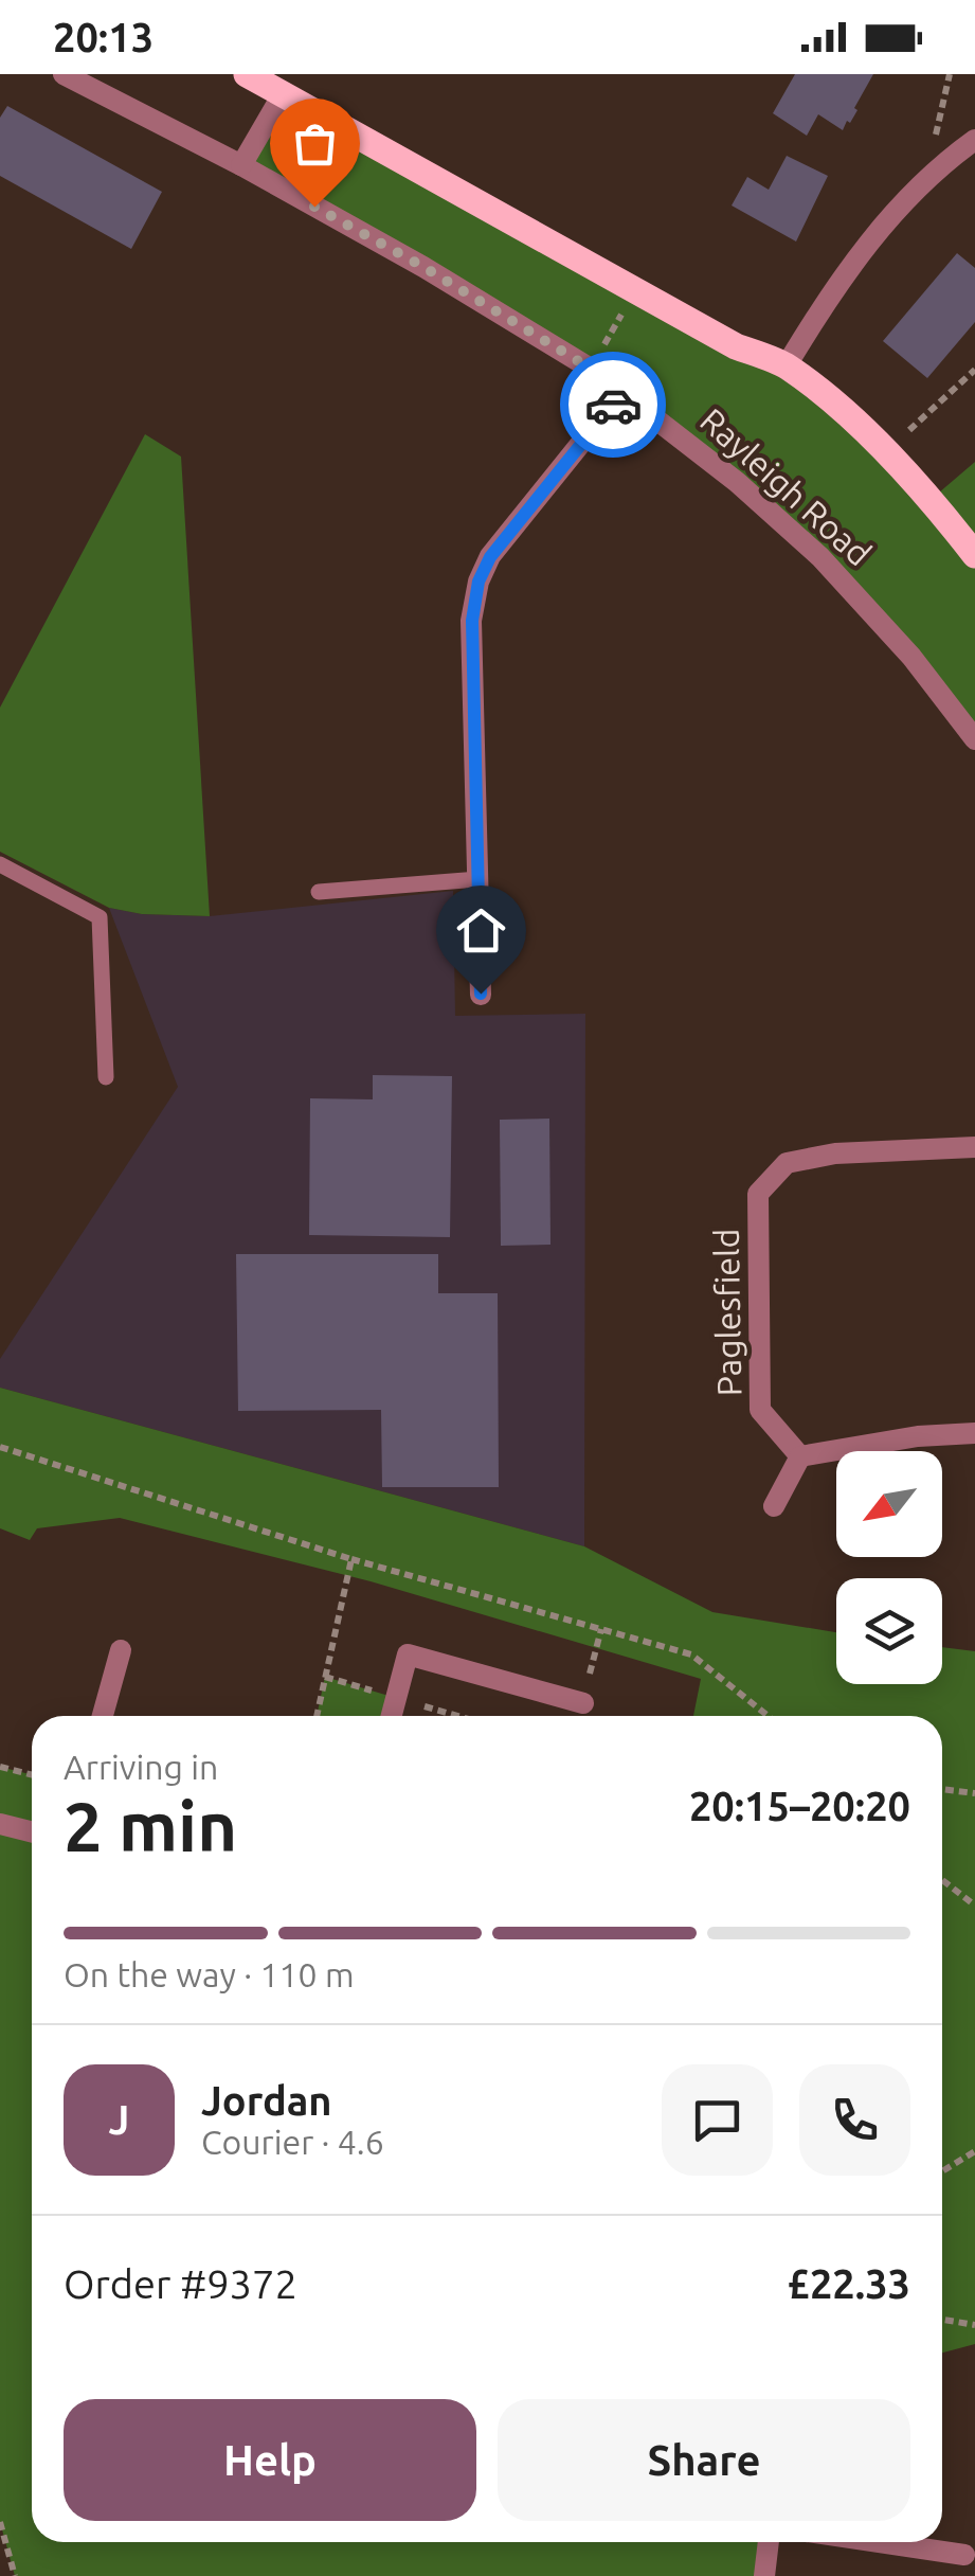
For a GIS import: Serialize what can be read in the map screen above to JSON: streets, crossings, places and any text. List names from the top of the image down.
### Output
{
  "streets": {
    "street": ["Rayleigh Road", "Paglesfield"]
  },
  "north": "bottom left",
  "page": {
    "status": "20:13",
    "heading": ["2 min", "Arriving in", "20:15–20:20"],
    "panel": [
      "Jordan",
      "Courier · 4.6",
      "Order #9372",
      "£22.33"
    ],
    "bar": "On the way · 110 m",
    "round": "J",
    "buttons": ["Help", "Share"]
  }
}
